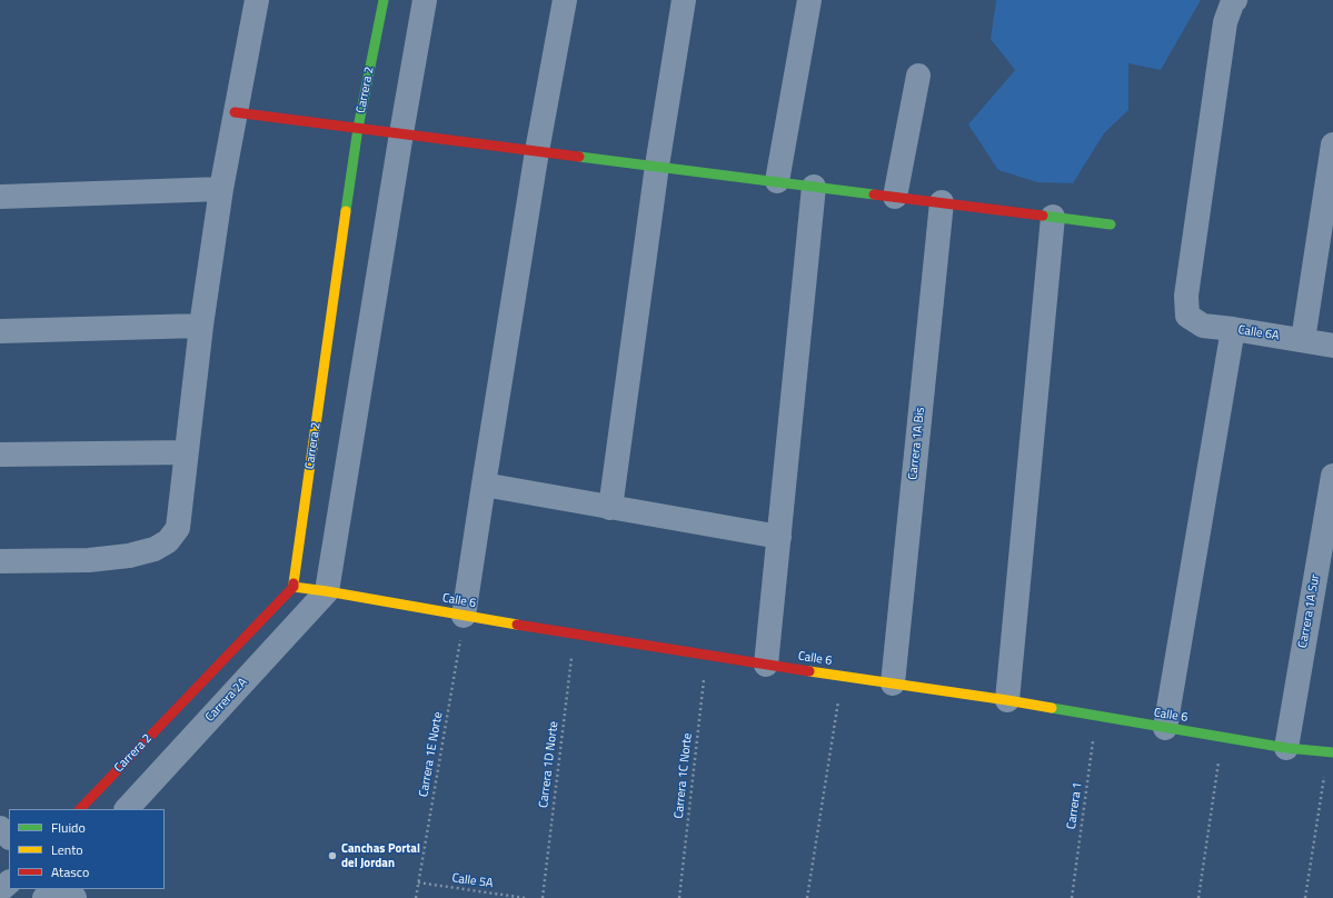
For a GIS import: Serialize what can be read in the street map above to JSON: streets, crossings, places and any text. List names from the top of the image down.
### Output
{
  "streets": {
    "street": [
      "Carrera 2",
      "Calle 6A",
      "Carrera 1A Bis",
      "Calle 6",
      "Carrera 1A Sur",
      "Carrera 2A"
    ],
    "path": [
      "Carrera 1E Norte",
      "Carrera 1D Norte",
      "Carrera 1C Norte",
      "Carrera 1",
      "Calle 5A"
    ]
  },
  "crossings": [
    ["Carrera 2", "Calle 6"],
    ["Carrera 1A Bis", "Calle 6"],
    ["Calle 6", "Carrera 1A Sur"],
    ["Calle 6", "Carrera 2A"],
    ["Calle 6", "Carrera 1E Norte"],
    ["Calle 6", "Carrera 1D Norte"],
    ["Calle 6", "Carrera 1C Norte"],
    ["Calle 6", "Carrera 1"],
    ["Carrera 1E Norte", "Calle 5A"]
  ],
  "places": ["Canchas Portal del Jordan"],
  "legend": ["Fluido", "Lento", "Atasco"]
}
